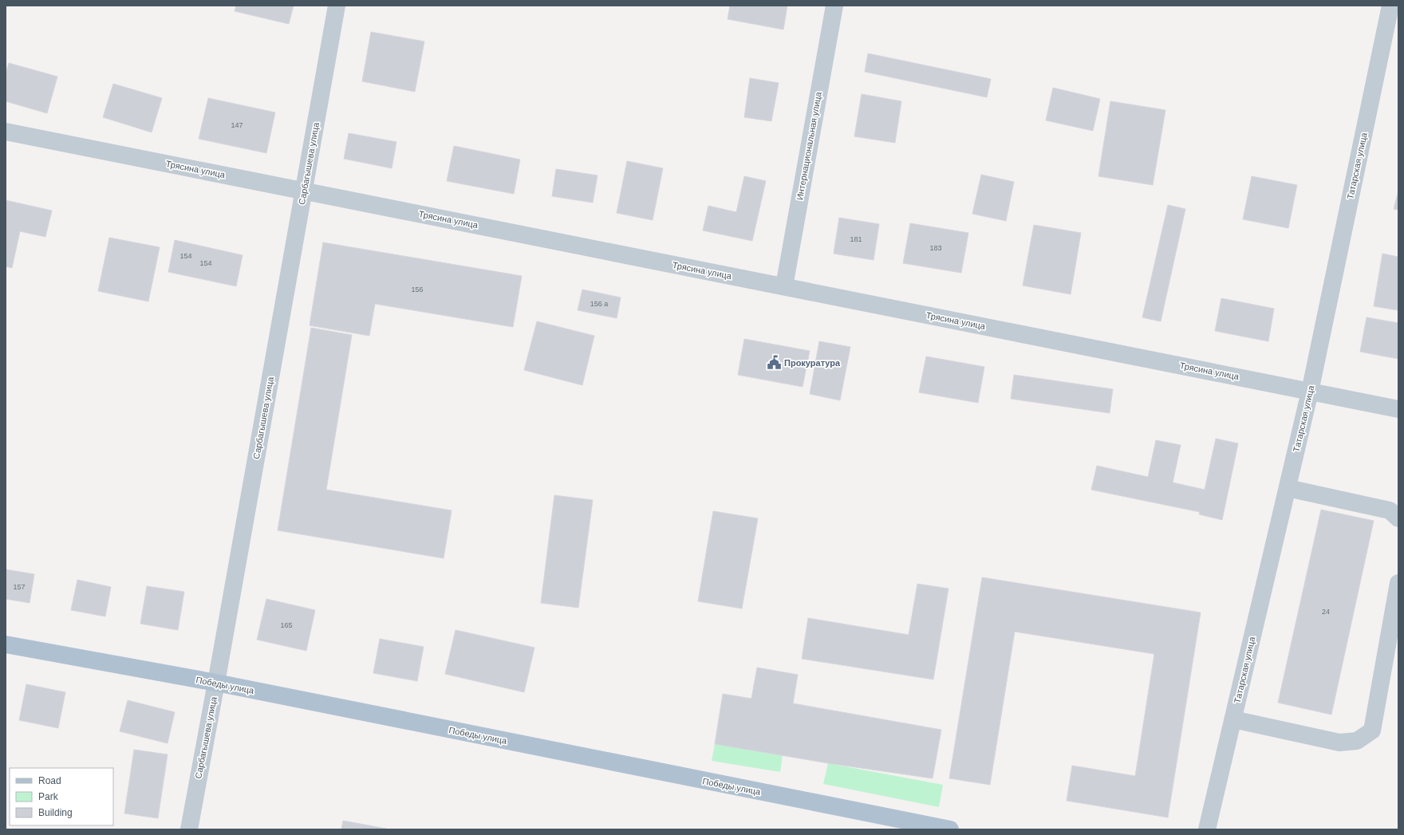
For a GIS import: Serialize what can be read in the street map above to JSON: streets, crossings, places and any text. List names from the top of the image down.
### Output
{
  "streets": {
    "main road": ["Победы улица"],
    "street": [
      "Интернациональная улица",
      "Сарбагышева улица",
      "Татарская улица",
      "Трясина улица"
    ]
  },
  "crossings": [
    ["Интернациональная улица", "Трясина улица"],
    ["Сарбагышева улица", "Трясина улица"],
    ["Сарбагышева улица", "Победы улица"],
    ["Татарская улица", "Трясина улица"]
  ],
  "places": {
    "public building": ["Прокуратура"]
  },
  "house_numbers": [
    "147",
    "181",
    "183",
    "154",
    "154",
    "156",
    "156 а",
    "157",
    "24",
    "165"
  ],
  "legend": ["Road", "Park", "Building"]
}
